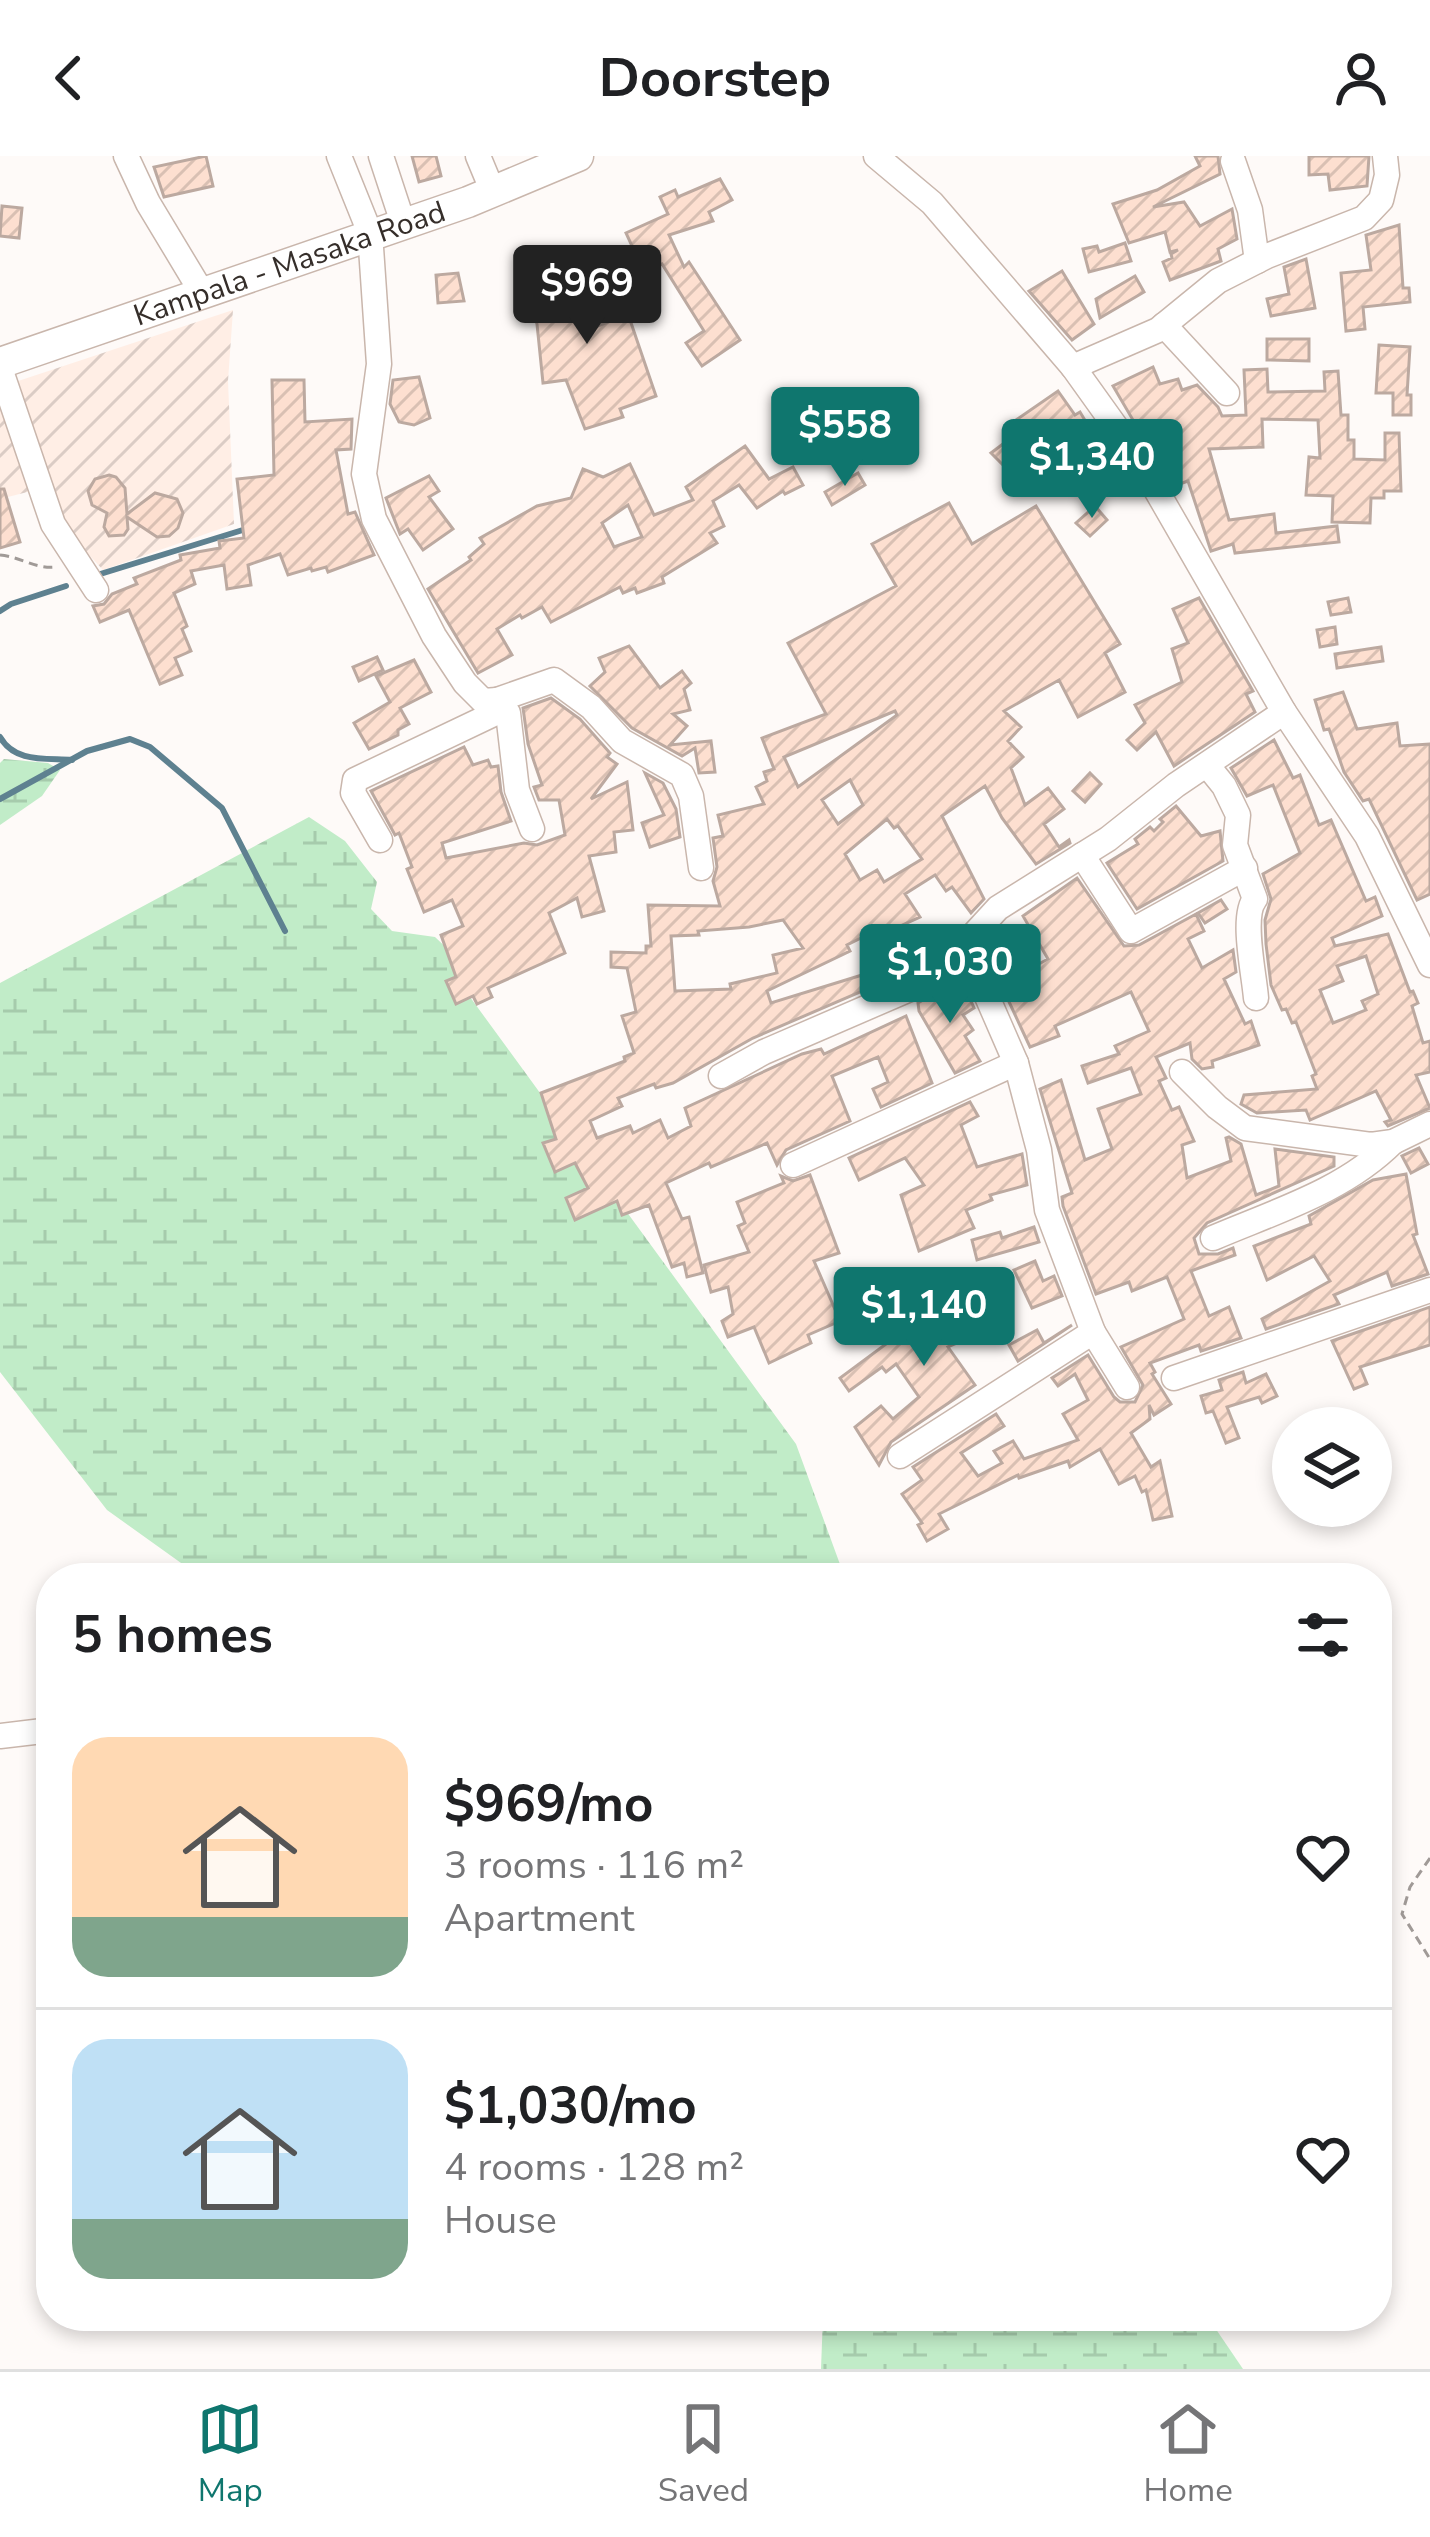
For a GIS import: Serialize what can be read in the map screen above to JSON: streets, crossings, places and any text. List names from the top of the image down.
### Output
{
  "streets": {
    "main road": ["Kampala - Masaka Road"]
  },
  "page": {
    "header": "Doorstep",
    "price": [
      "$969",
      "$558",
      "$1,340",
      "$1,030",
      "$1,140"
    ],
    "heading": "5 homes",
    "list": [
      {
        "name": "$969/mo",
        "note": "3 rooms · 116 m² · Apartment"
      },
      {
        "name": "$1,030/mo",
        "note": "4 rooms · 128 m² · House"
      }
    ],
    "tabs": ["Map", "Saved", "Home"]
  }
}
